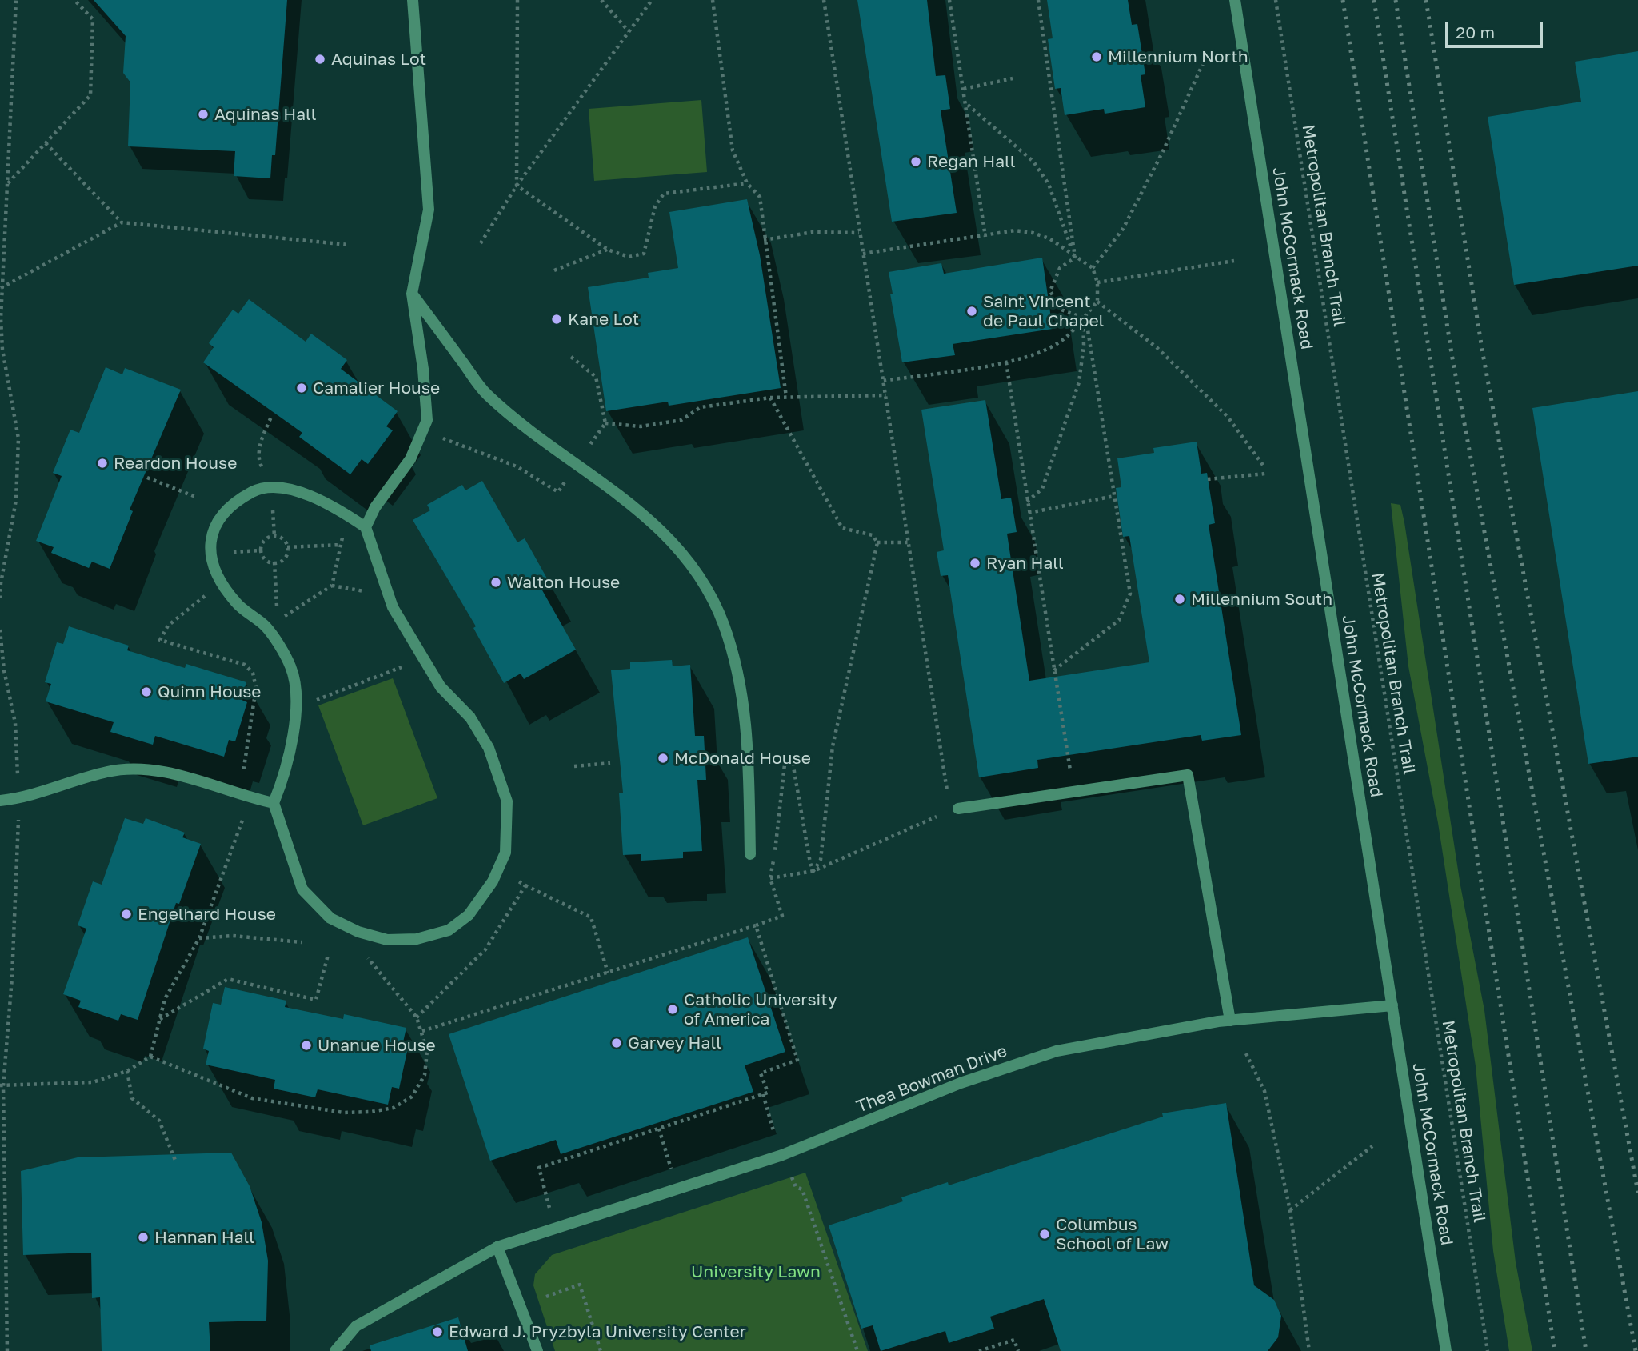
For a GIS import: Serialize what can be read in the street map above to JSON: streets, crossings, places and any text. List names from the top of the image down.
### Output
{
  "streets": {
    "street": ["John McCormack Road", "Thea Bowman Drive"],
    "path": ["Metropolitan Branch Trail"]
  },
  "crossings": [
    ["John McCormack Road", "Thea Bowman Drive"]
  ],
  "parks": ["University Lawn"],
  "places": [
    "Millennium North",
    "Aquinas Lot",
    "Aquinas Hall",
    "Regan Hall",
    "Saint Vincent de Paul Chapel",
    "Kane Lot",
    "Camalier House",
    "Reardon House",
    "Ryan Hall",
    "Walton House",
    "Millennium South",
    "Quinn House",
    "McDonald House",
    "Engelhard House",
    "Catholic University of America",
    "Garvey Hall",
    "Unanue House",
    "Columbus School of Law",
    "Hannan Hall",
    "Edward J. Pryzbyla University Center"
  ],
  "scale_bar": "20 m"
}
